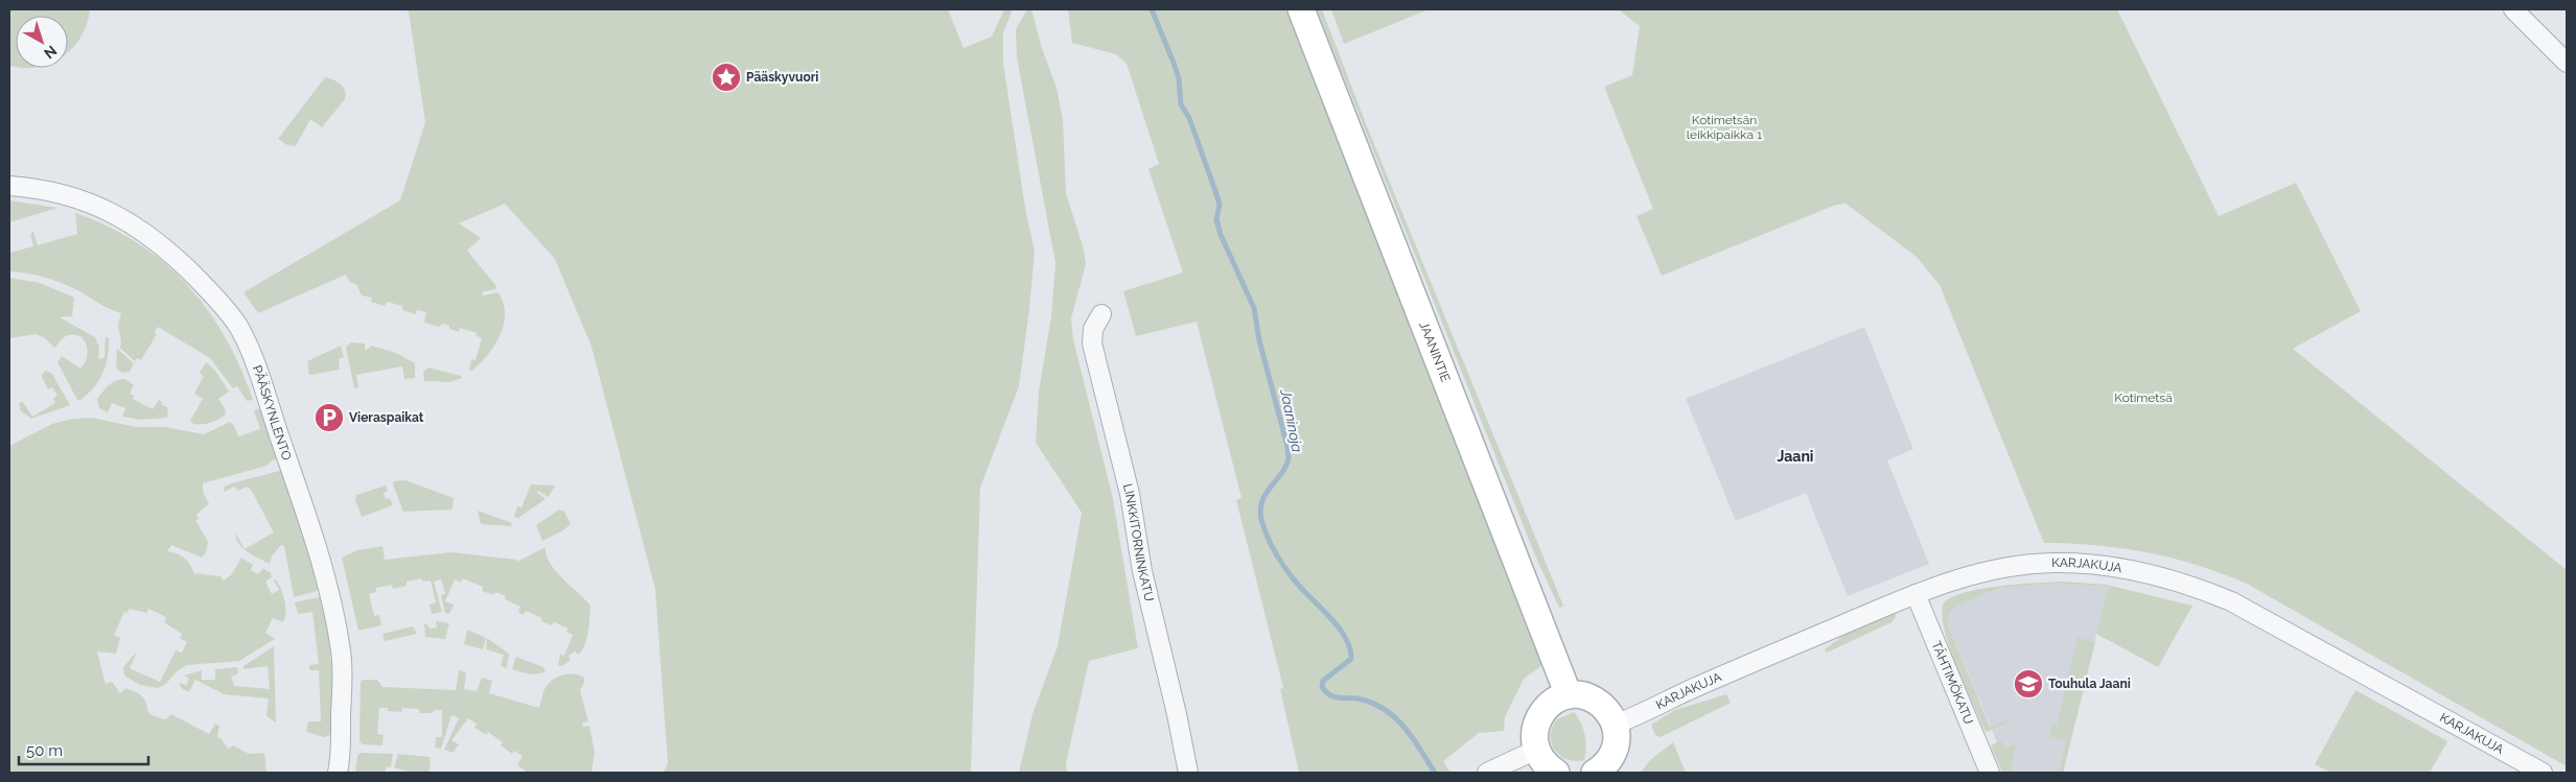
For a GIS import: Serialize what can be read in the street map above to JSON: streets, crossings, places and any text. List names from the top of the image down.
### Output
{
  "streets": {
    "main road": ["JAANINTIE"],
    "street": [
      "PÄÄSKYNLENTO",
      "LINKKITORNINKATU",
      "KARJAKUJA",
      "TÄHTIMÖKATU"
    ]
  },
  "crossings": [
    ["KARJAKUJA", "TÄHTIMÖKATU"]
  ],
  "districts": ["Jaani"],
  "water": ["Jaaninoja"],
  "parks": ["Kotimetsän leikkipaikka 1", "Kotimetsä"],
  "places": {
    "place": ["Pääskyvuori"],
    "parking": ["Vieraspaikat"],
    "school or university": ["Touhula Jaani"]
  },
  "scale_bar": "50 m",
  "north": "bottom right"
}
